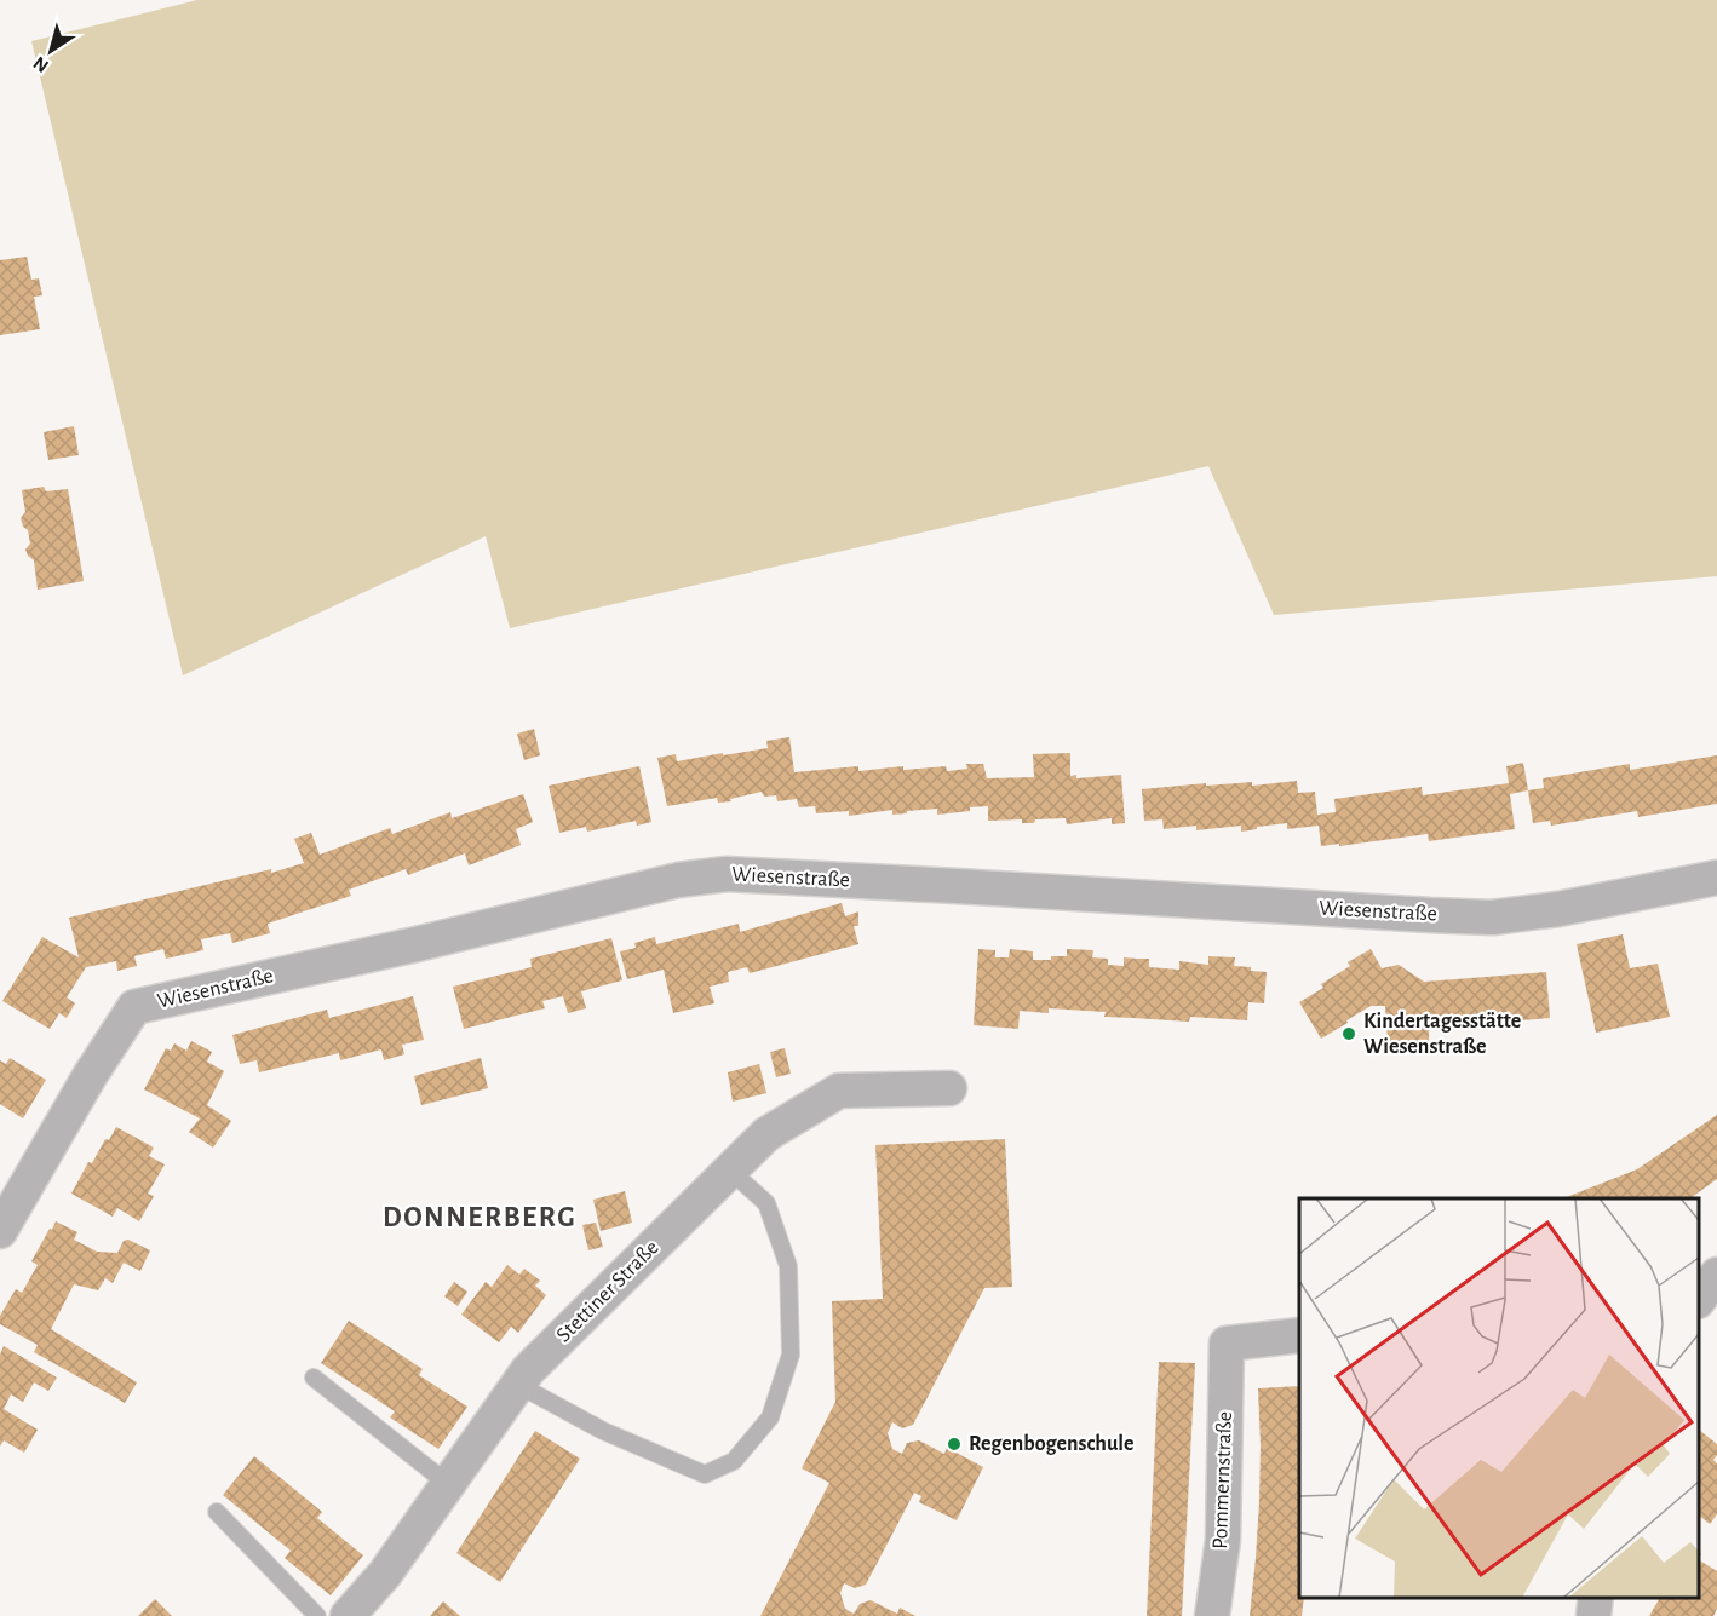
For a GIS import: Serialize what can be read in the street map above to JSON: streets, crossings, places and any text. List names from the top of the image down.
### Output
{
  "streets": {
    "street": ["Wiesenstraße", "Stettiner Straße", "Pommernstraße"]
  },
  "districts": ["DONNERBERG"],
  "places": ["Kindertagesstätte Wiesenstraße", "Regenbogenschule"],
  "north": "bottom left"
}
